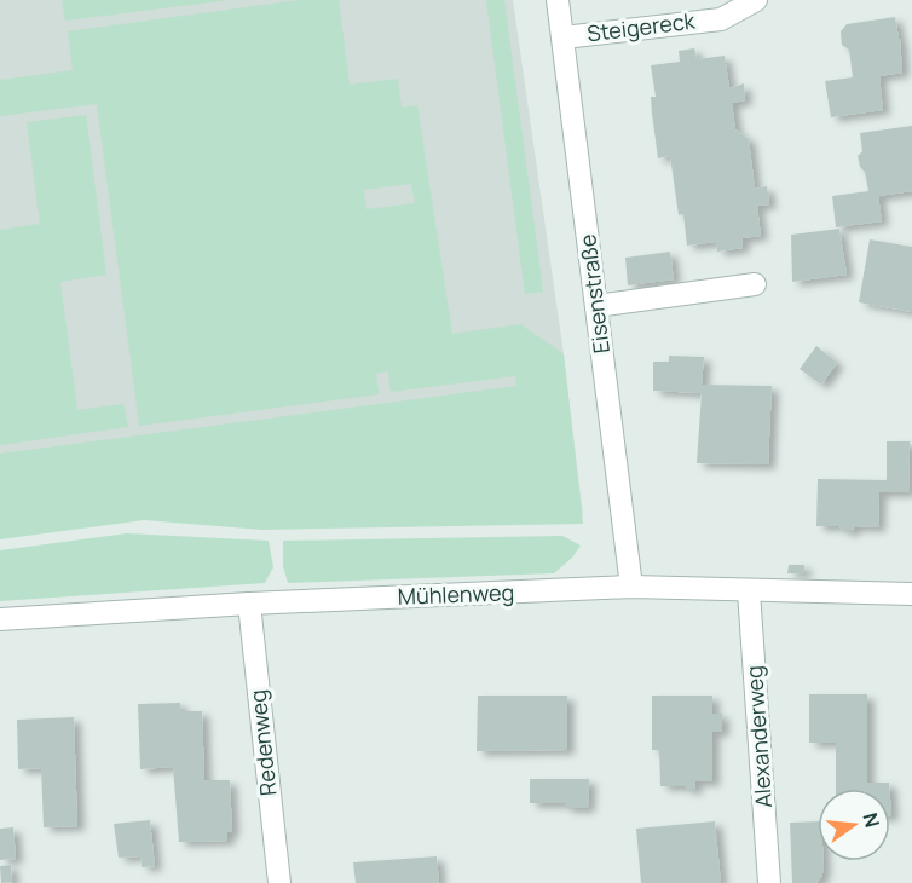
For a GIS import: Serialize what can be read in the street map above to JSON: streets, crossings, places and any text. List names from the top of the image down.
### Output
{
  "streets": {
    "street": [
      "Steigereck",
      "Eisenstraße",
      "Mühlenweg",
      "Alexanderweg",
      "Redenweg"
    ]
  },
  "crossings": [
    ["Steigereck", "Eisenstraße"],
    ["Eisenstraße", "Mühlenweg"],
    ["Mühlenweg", "Alexanderweg"],
    ["Mühlenweg", "Redenweg"]
  ],
  "north": "right"
}
